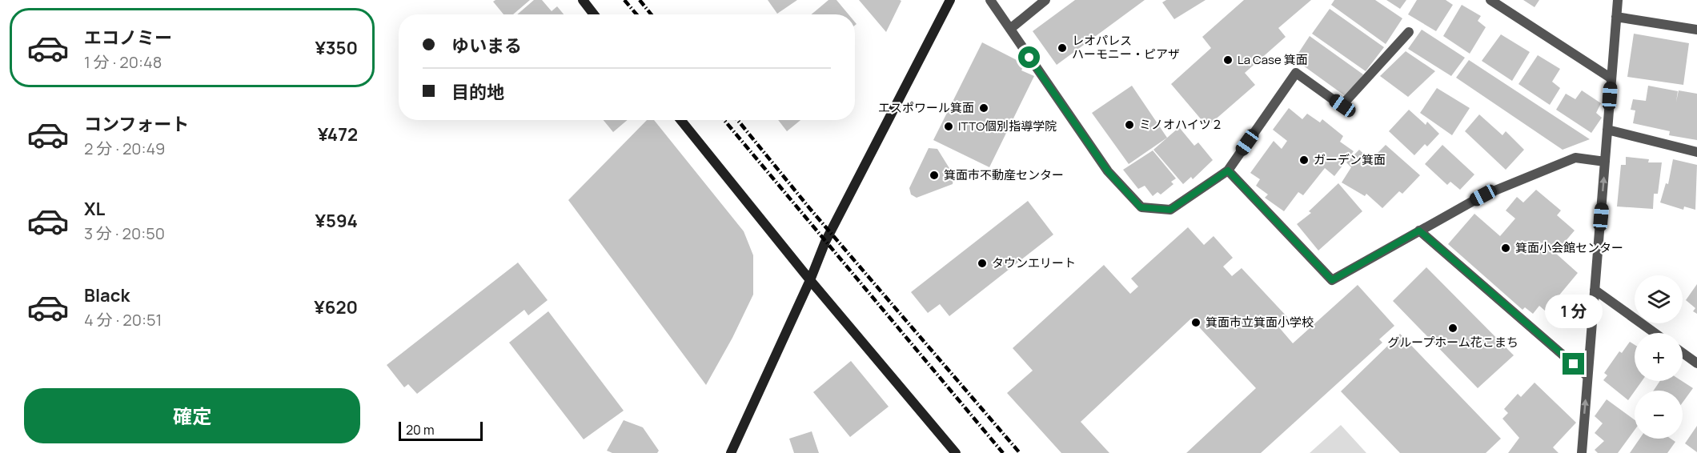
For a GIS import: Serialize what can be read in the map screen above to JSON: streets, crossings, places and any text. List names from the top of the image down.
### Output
{
  "places": [
    "レオパレス ハーモニー・ピアザ",
    "La Case 箕面",
    "エスポワール箕面",
    "ミノオハイツ２",
    "ITTO個別指導学院",
    "ガーデン箕面",
    "箕面市不動産センター",
    "箕面小会館センター",
    "タウンエリート",
    "箕面市立箕面小学校",
    "グループホーム花こまち"
  ],
  "scale_bar": "20 m",
  "page": {
    "list": [
      {
        "name": "エコノミー",
        "note": "1 分 · 20:48",
        "value": "¥350"
      },
      {
        "name": "コンフォート",
        "note": "2 分 · 20:49",
        "value": "¥472"
      },
      {
        "name": "XL",
        "note": "3 分 · 20:50",
        "value": "¥594"
      },
      {
        "name": "Black",
        "note": "4 分 · 20:51",
        "value": "¥620"
      }
    ],
    "banner": ["ゆいまる", "目的地"],
    "map_buttons": ["+", "−"],
    "bubble": "1 分",
    "buttons": "確定",
    "scale": "20 m"
  }
}
